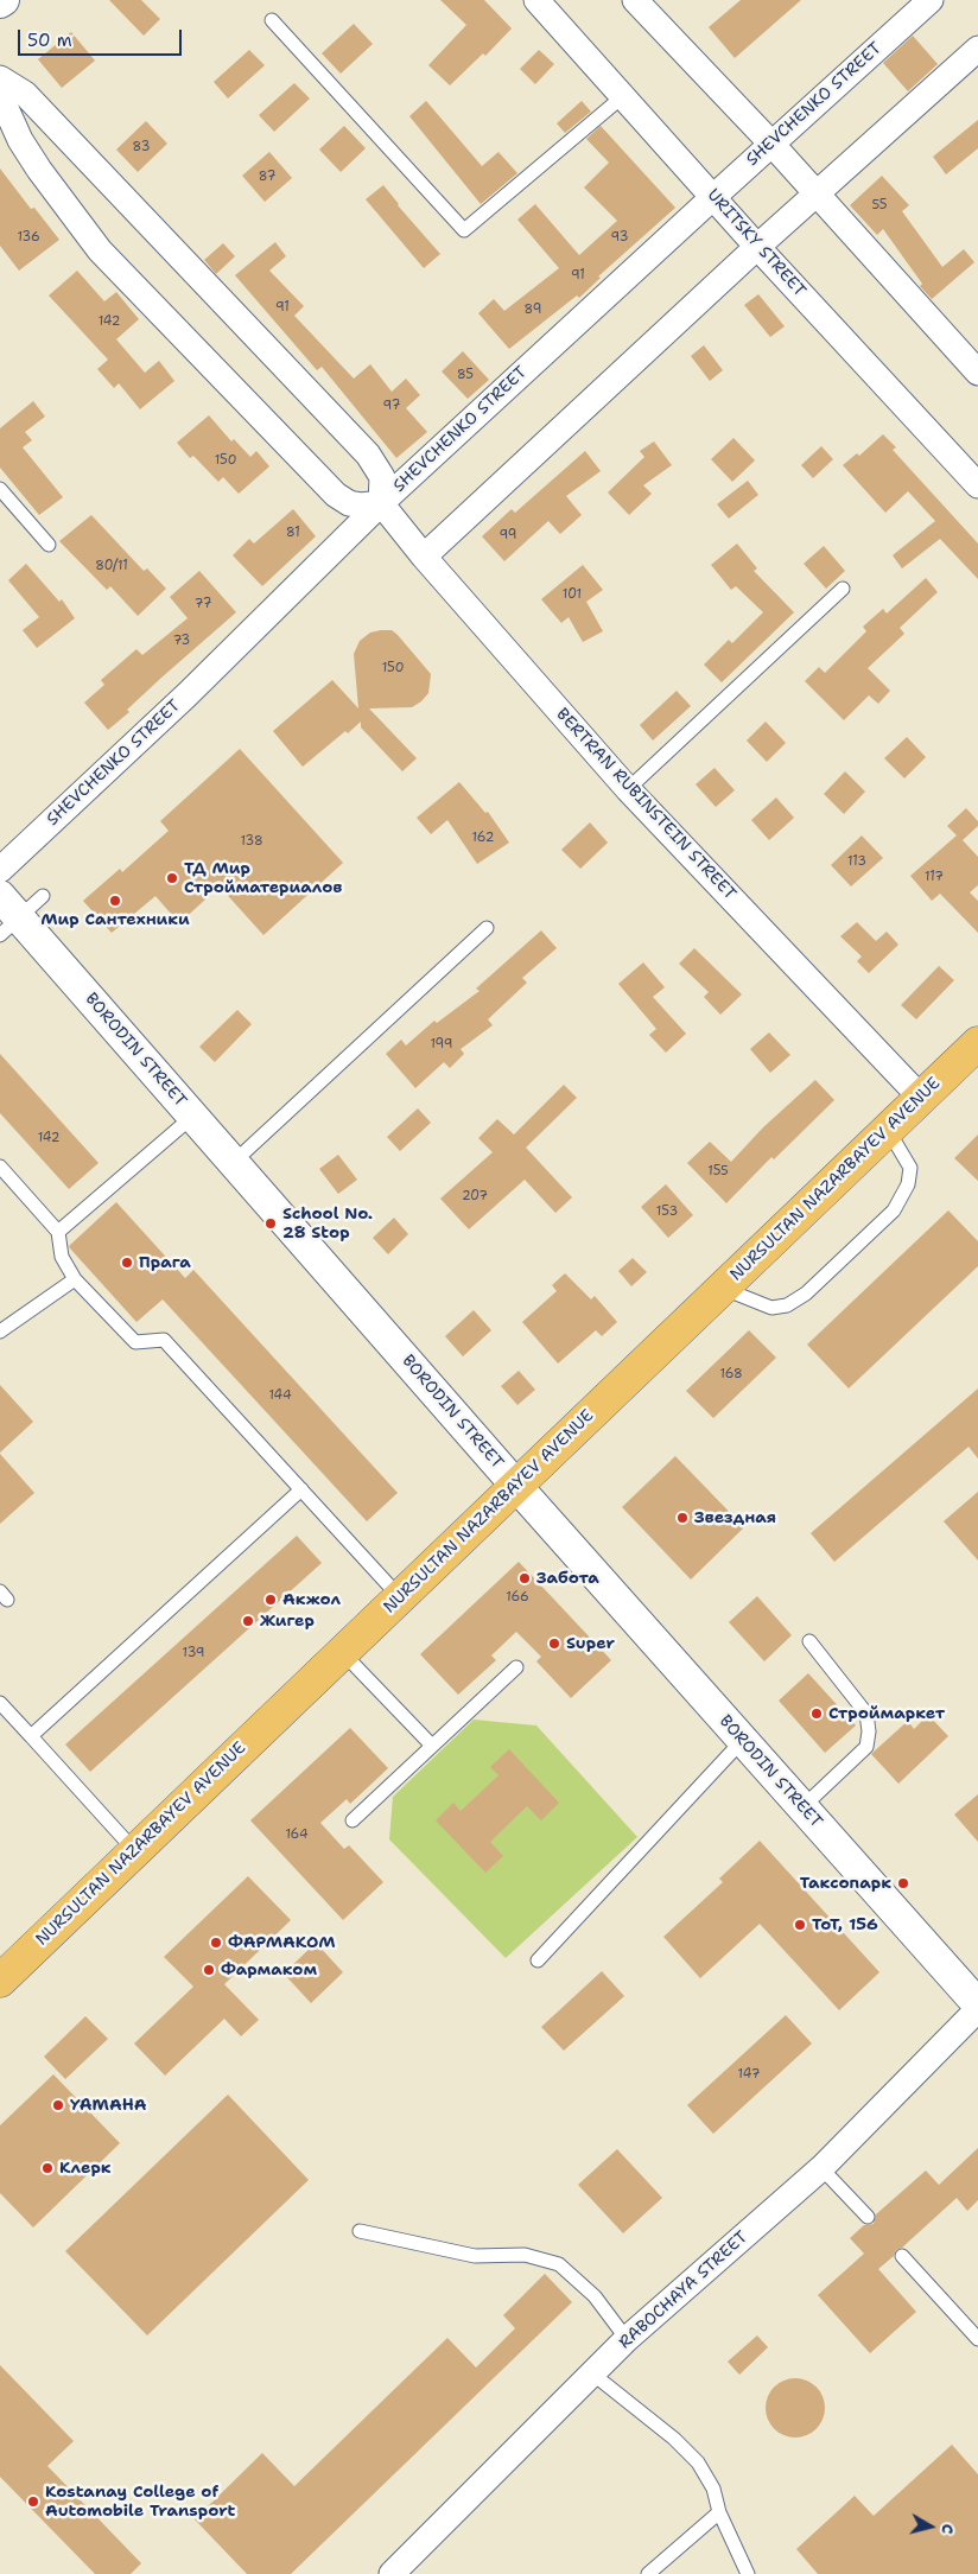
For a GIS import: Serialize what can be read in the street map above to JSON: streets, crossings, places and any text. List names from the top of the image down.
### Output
{
  "streets": {
    "main road": ["NURSULTAN NAZARBAYEV AVENUE"],
    "street": [
      "SHEVCHENKO STREET",
      "URITSKY STREET",
      "BERTRAN RUBINSTEIN STREET",
      "BORODIN STREET",
      "RABOCHAYA STREET"
    ]
  },
  "crossings": [
    ["SHEVCHENKO STREET", "URITSKY STREET"],
    ["SHEVCHENKO STREET", "BERTRAN RUBINSTEIN STREET"],
    ["BERTRAN RUBINSTEIN STREET", "NURSULTAN NAZARBAYEV AVENUE"],
    ["BORODIN STREET", "NURSULTAN NAZARBAYEV AVENUE"],
    ["BORODIN STREET", "RABOCHAYA STREET"]
  ],
  "places": [
    "ТД Мир Стройматериалов",
    "Мир Сантехники",
    "School No. 28 Stop",
    "Прага",
    "Звездная",
    "Забота",
    "Акжол",
    "Жигер",
    "Super",
    "Строймаркет",
    "Таксопарк",
    "ТоТ, 156",
    "ФАРМАКОМ",
    "Фармаком",
    "YAMAHA",
    "Клерк",
    "Kostanay College of Automobile Transport"
  ],
  "house_numbers": [
    "83",
    "87",
    "55",
    "136",
    "93",
    "91",
    "91",
    "89",
    "142",
    "85",
    "97",
    "150",
    "81",
    "99",
    "80/11",
    "101",
    "77",
    "73",
    "150",
    "162",
    "138",
    "113",
    "117",
    "199",
    "142",
    "155",
    "207",
    "153",
    "168",
    "144",
    "166",
    "139",
    "164",
    "147"
  ],
  "scale_bar": "50 m",
  "north": "right"
}
